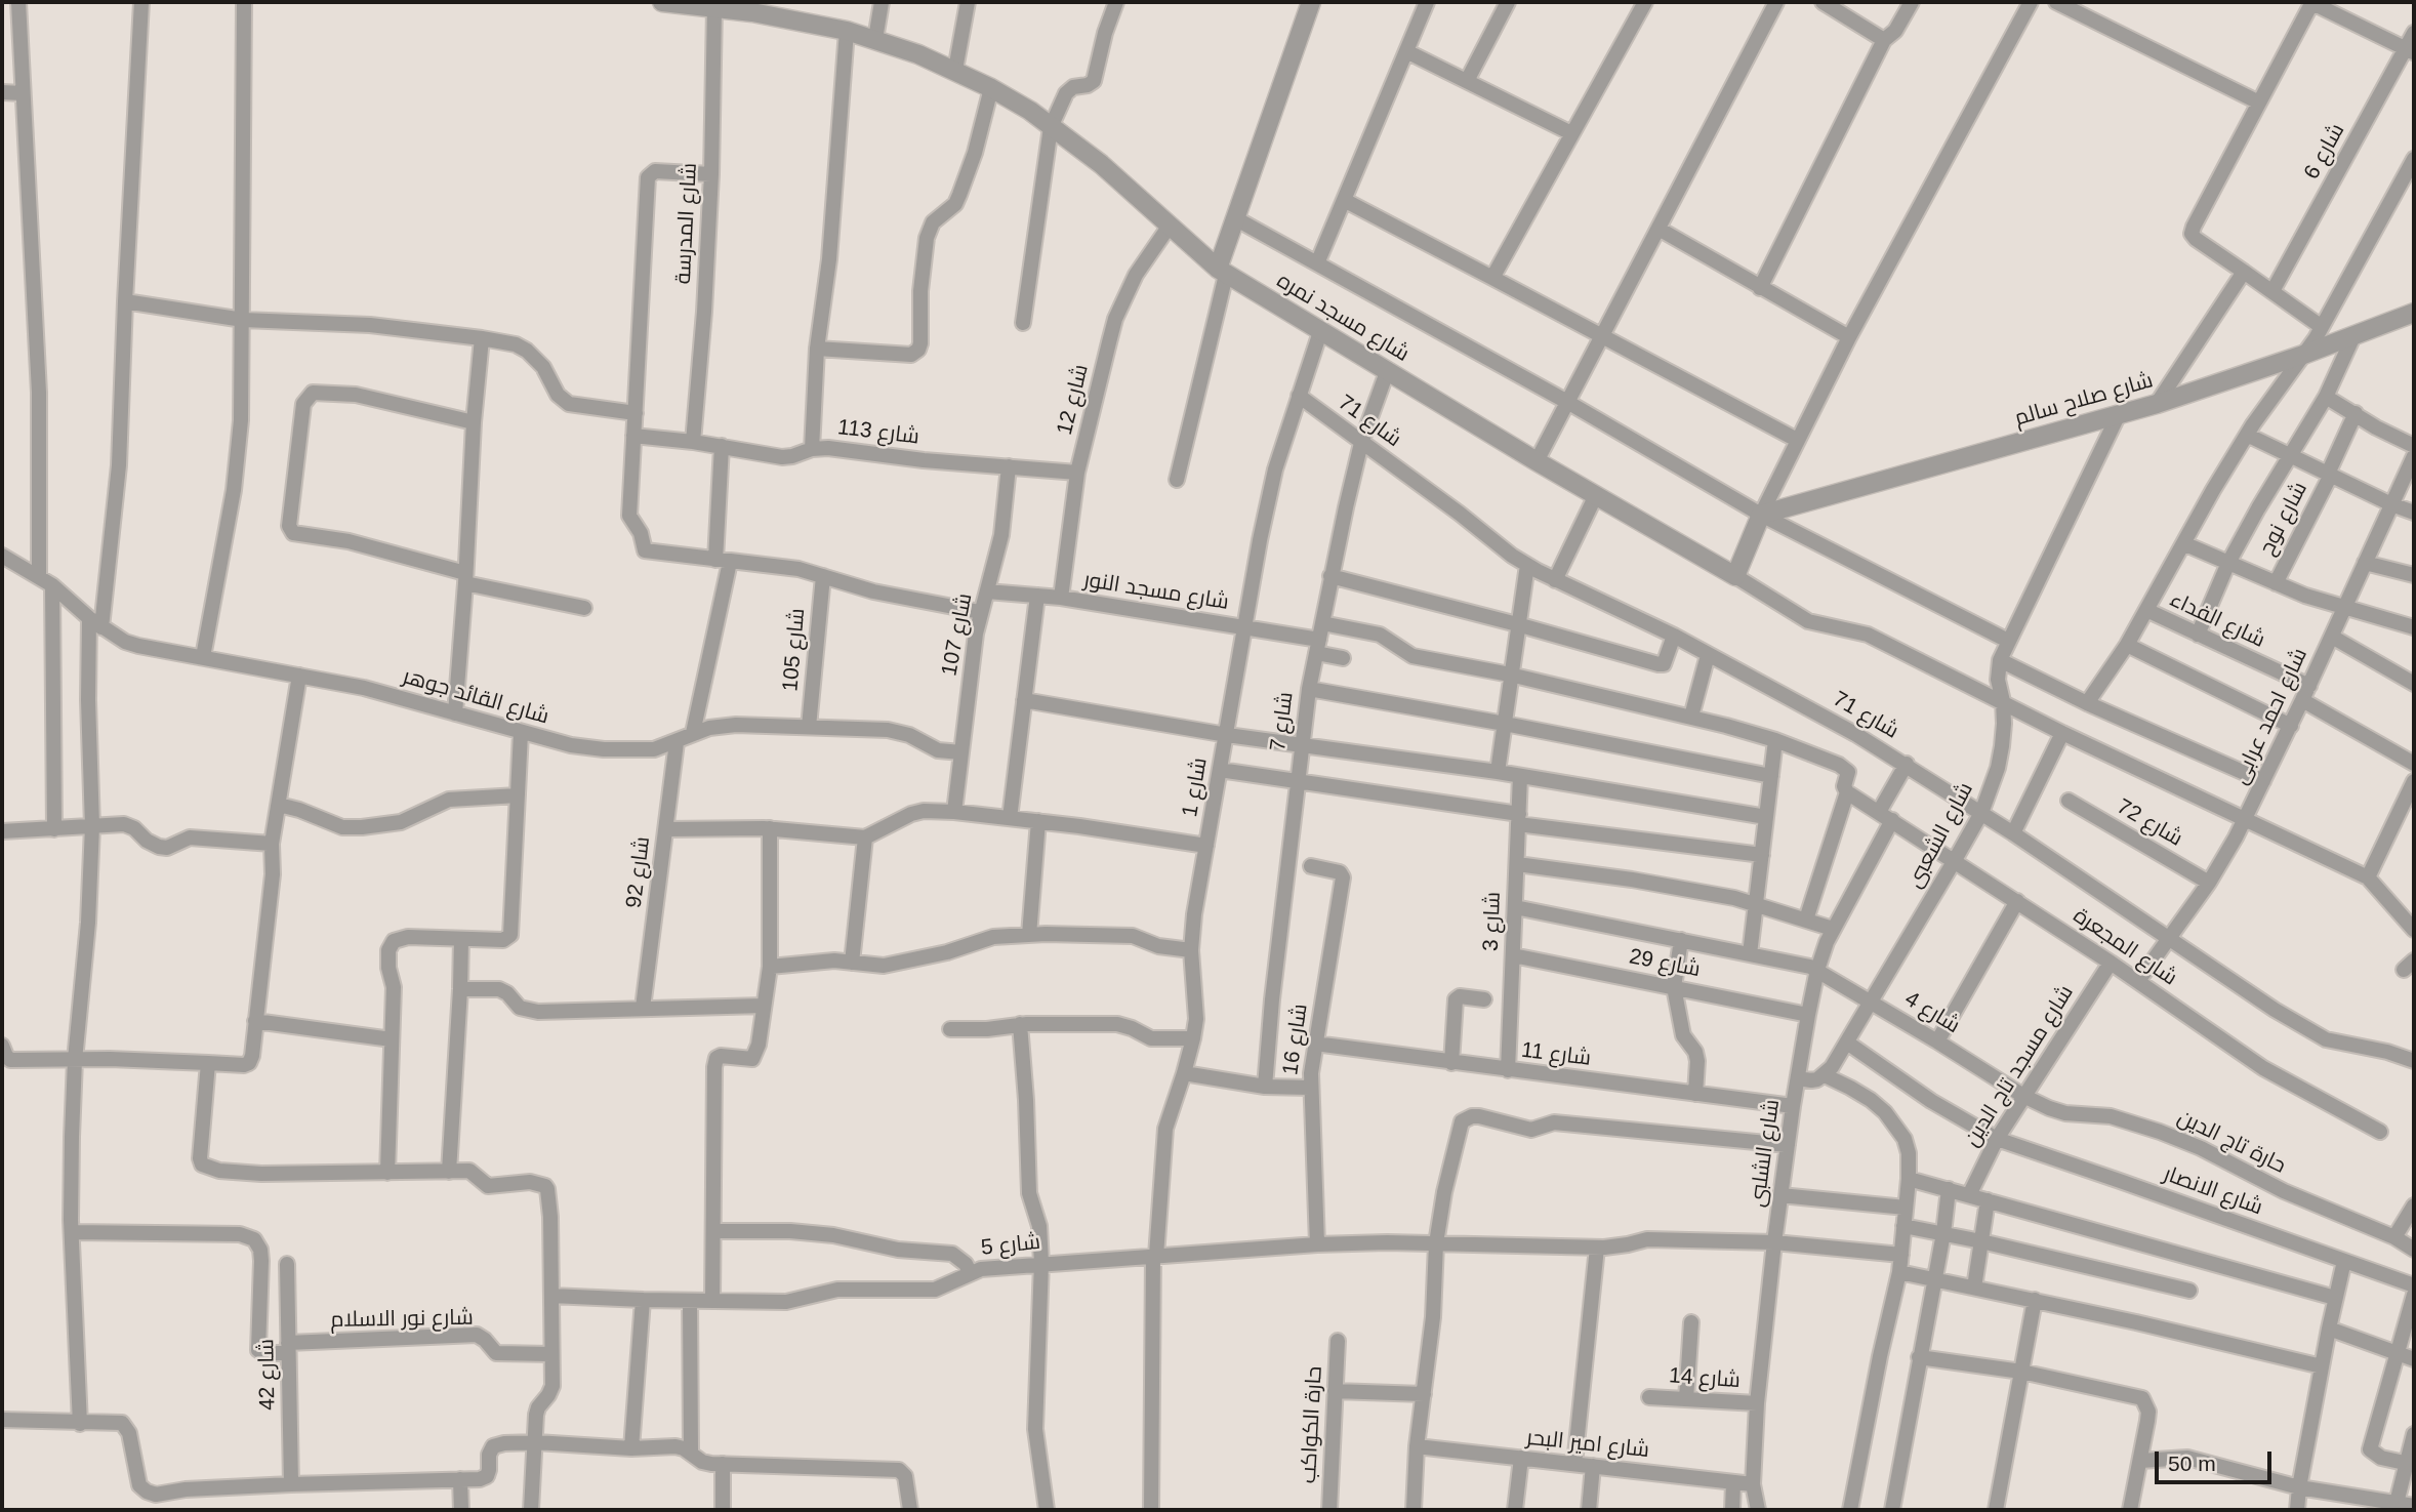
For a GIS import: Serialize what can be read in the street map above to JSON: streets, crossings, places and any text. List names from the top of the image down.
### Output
{
  "streets": {
    "street": [
      "شارع 6",
      "شارع المدرسة",
      "شارع مسجد نمره",
      "شارع 12",
      "شارع صلاح سالم",
      "شارع 71",
      "شارع 113",
      "شارع نوح",
      "شارع مسجد النور",
      "شارع الفداء",
      "شارع 107",
      "شارع 105",
      "شارع القائد جوهر",
      "شارع احمد عرابى",
      "شارع 7",
      "شارع 1",
      "شارع 72",
      "شارع الشعبى",
      "شارع 92",
      "شارع 3",
      "شارع المجعرة",
      "شارع 29",
      "شارع 4",
      "شارع 16",
      "شارع 11",
      "شارع مسجد تاج الدين",
      "حارة تاج الدين",
      "شارع الشلبى",
      "شارع الانصار",
      "شارع 5",
      "شارع نور الاسلام",
      "شارع 42",
      "شارع 14",
      "حارة الكواكب",
      "شارع امير البحر"
    ]
  },
  "crossings": [
    ["شارع المدرسة", "شارع مسجد نمره"],
    ["شارع المدرسة", "شارع 113"],
    ["شارع مسجد نمره", "شارع 12"],
    ["شارع مسجد نمره", "شارع احمد عرابى"],
    ["شارع مسجد نمره", "شارع 7"],
    ["شارع مسجد نمره", "شارع 1"],
    ["شارع مسجد نمره", "شارع الشعبى"],
    ["شارع 12", "شارع 113"],
    ["شارع 12", "شارع مسجد النور"],
    ["شارع صلاح سالم", "شارع الشعبى"],
    ["شارع 71", "شارع احمد عرابى"],
    ["شارع 71", "شارع 7"],
    ["شارع 71", "شارع 1"],
    ["شارع 71", "شارع الشعبى"],
    ["شارع 113", "شارع 107"],
    ["شارع مسجد النور", "شارع 107"],
    ["شارع مسجد النور", "شارع 7"],
    ["شارع مسجد النور", "شارع 1"],
    ["شارع الفداء", "شارع احمد عرابى"],
    ["شارع 107", "شارع القائد جوهر"],
    ["شارع 105", "شارع القائد جوهر"],
    ["شارع القائد جوهر", "شارع 92"],
    ["شارع احمد عرابى", "شارع 72"],
    ["شارع احمد عرابى", "شارع المجعرة"],
    ["شارع 1", "شارع 5"],
    ["شارع الشعبى", "شارع المجعرة"],
    ["شارع الشعبى", "شارع 4"],
    ["شارع الشعبى", "شارع الانصار"],
    ["شارع 3", "شارع 29"],
    ["شارع 3", "شارع 4"],
    ["شارع 3", "شارع 11"],
    ["شارع المجعرة", "شارع مسجد تاج الدين"],
    ["شارع المجعرة", "شارع الشلبى"],
    ["شارع 29", "شارع الشلبى"],
    ["شارع 4", "شارع مسجد تاج الدين"],
    ["شارع 4", "حارة تاج الدين"],
    ["شارع 4", "شارع الشلبى"],
    ["شارع 16", "شارع 11"],
    ["شارع 16", "شارع 5"],
    ["شارع 11", "شارع الشلبى"],
    ["شارع مسجد تاج الدين", "حارة تاج الدين"],
    ["شارع مسجد تاج الدين", "شارع الانصار"],
    ["شارع الشلبى", "شارع 5"],
    ["شارع الشلبى", "شارع 14"],
    ["شارع الشلبى", "شارع امير البحر"],
    ["شارع نور الاسلام", "شارع 42"]
  ],
  "scale_bar": "50 m"
}
